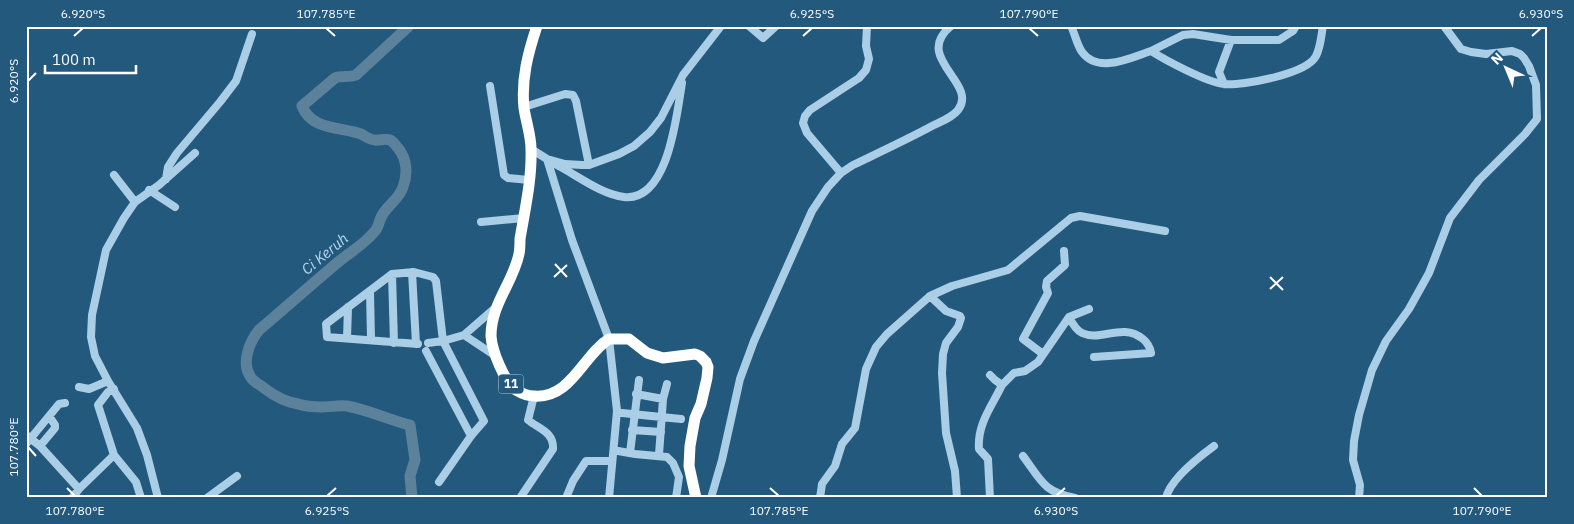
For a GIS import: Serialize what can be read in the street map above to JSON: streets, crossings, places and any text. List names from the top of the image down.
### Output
{
  "streets": {
    "highway": ["11"]
  },
  "water": ["Ci Keruh"],
  "scale_bar": "100 m",
  "north": "top left",
  "coordinates": [
    "6.920°S",
    "107.785°E",
    "6.925°S",
    "107.790°E",
    "6.930°S",
    "107.780°E"
  ]
}
